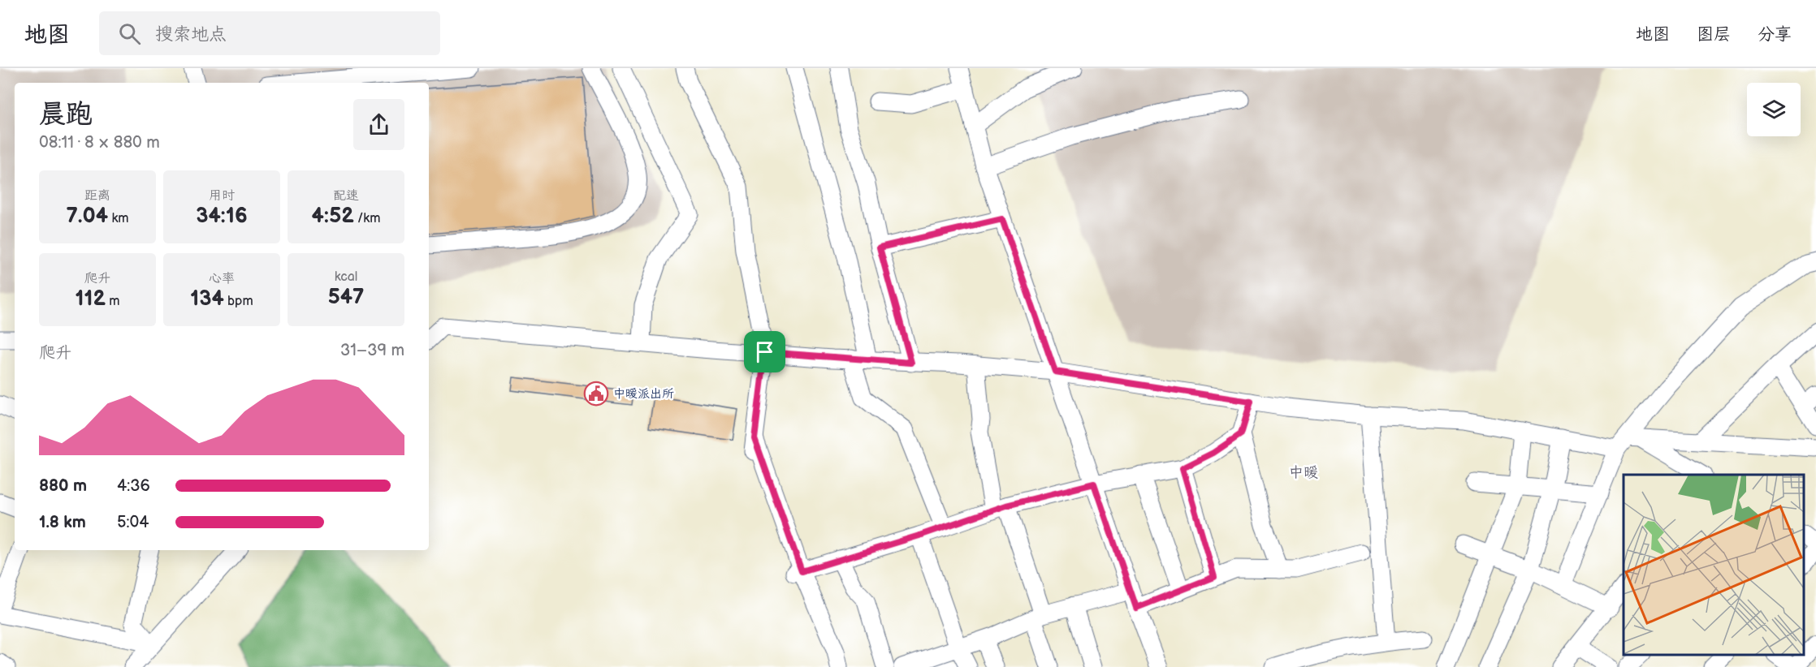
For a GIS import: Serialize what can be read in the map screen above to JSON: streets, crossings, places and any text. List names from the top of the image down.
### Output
{
  "districts": ["中暖"],
  "places": {
    "public building": ["中暖派出所"]
  },
  "page": {
    "header": "地图",
    "search": "搜索地点",
    "nav": ["地图", "图层", "分享"],
    "heading": ["晨跑", "08:11 · 8 × 880 m"],
    "stats": [
      ["距离", "7.04 km"],
      ["用时", "34:16"],
      ["配速", "4:52 /km"],
      ["爬升", "112 m"],
      ["心率", "134 bpm"],
      ["kcal", "547"]
    ],
    "chart": ["爬升", "31–39 m"],
    "list": [
      {
        "name": "880 m",
        "note": "4:36"
      },
      {
        "name": "1.8 km",
        "note": "5:04"
      }
    ]
  }
}
